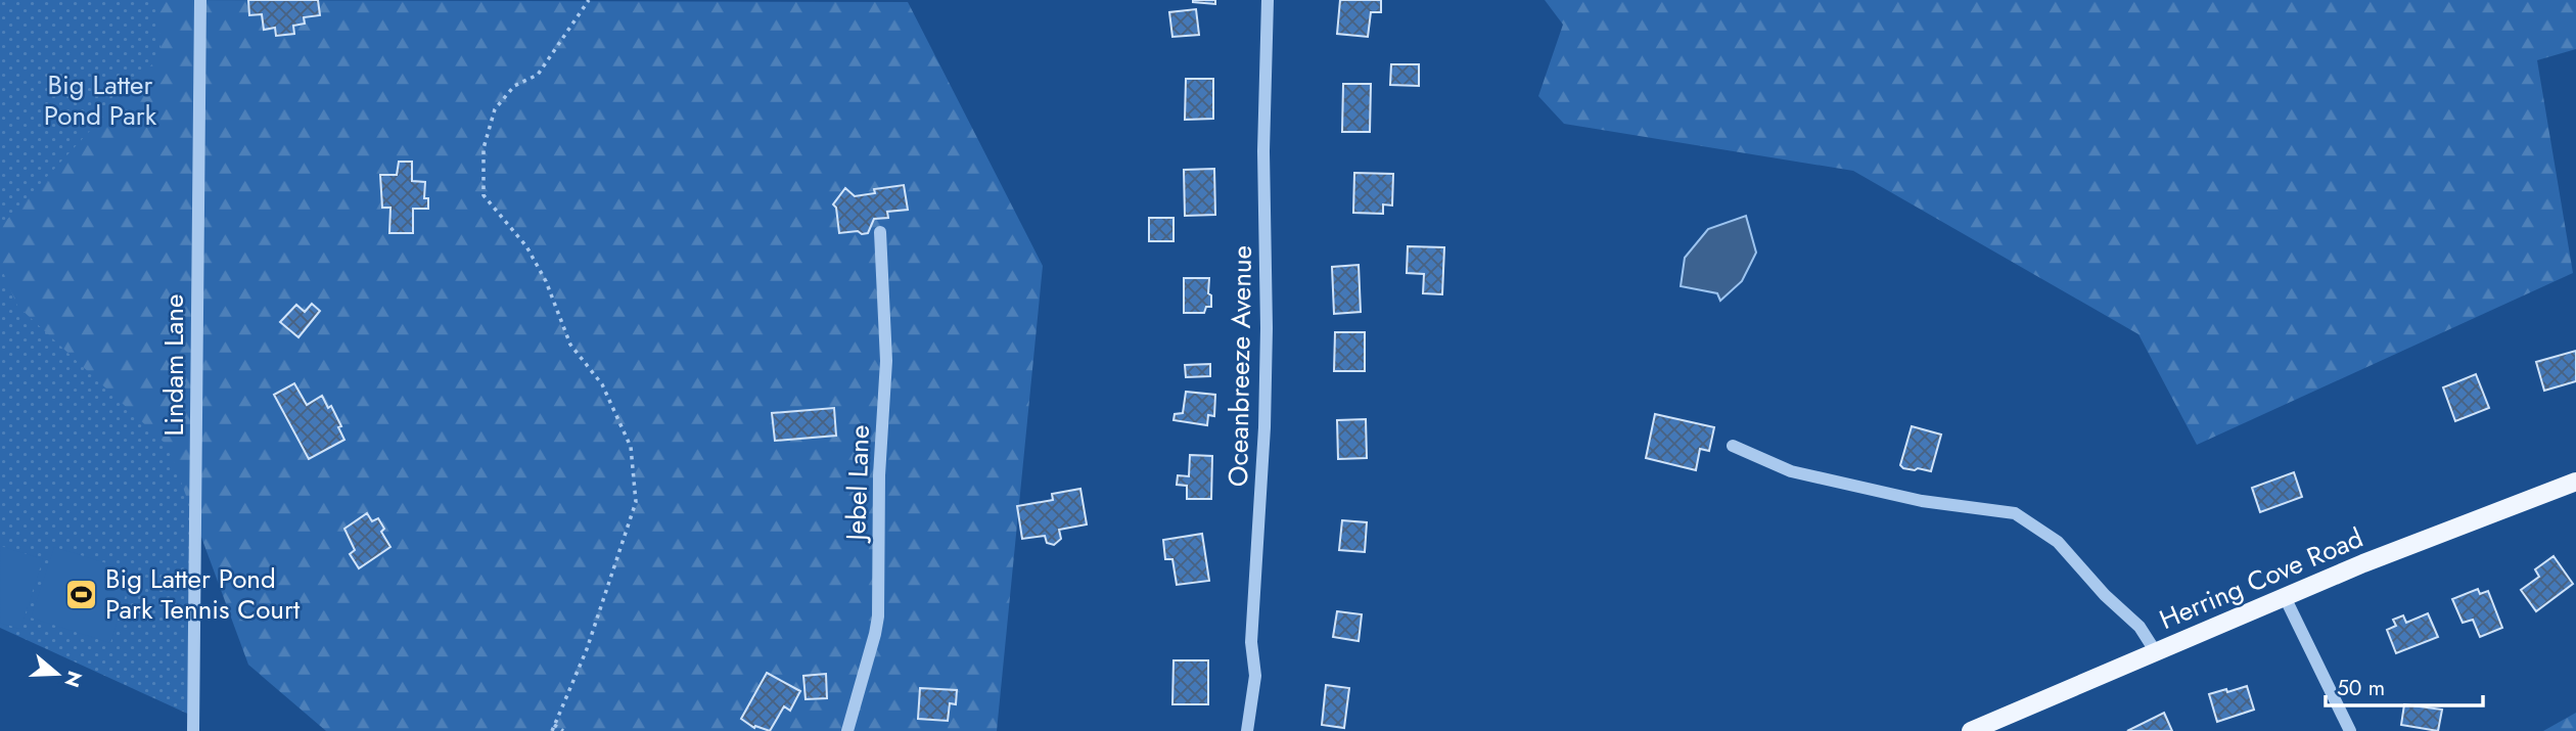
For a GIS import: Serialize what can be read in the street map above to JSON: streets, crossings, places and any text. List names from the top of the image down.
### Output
{
  "streets": {
    "main road": ["Herring Cove Road"],
    "street": ["Lindam Lane", "Oceanbreeze Avenue", "Jebel Lane"]
  },
  "parks": ["Big Latter Pond Park"],
  "places": {
    "sports": ["Big Latter Pond Park Tennis Court"]
  },
  "scale_bar": "50 m",
  "north": "right"
}
